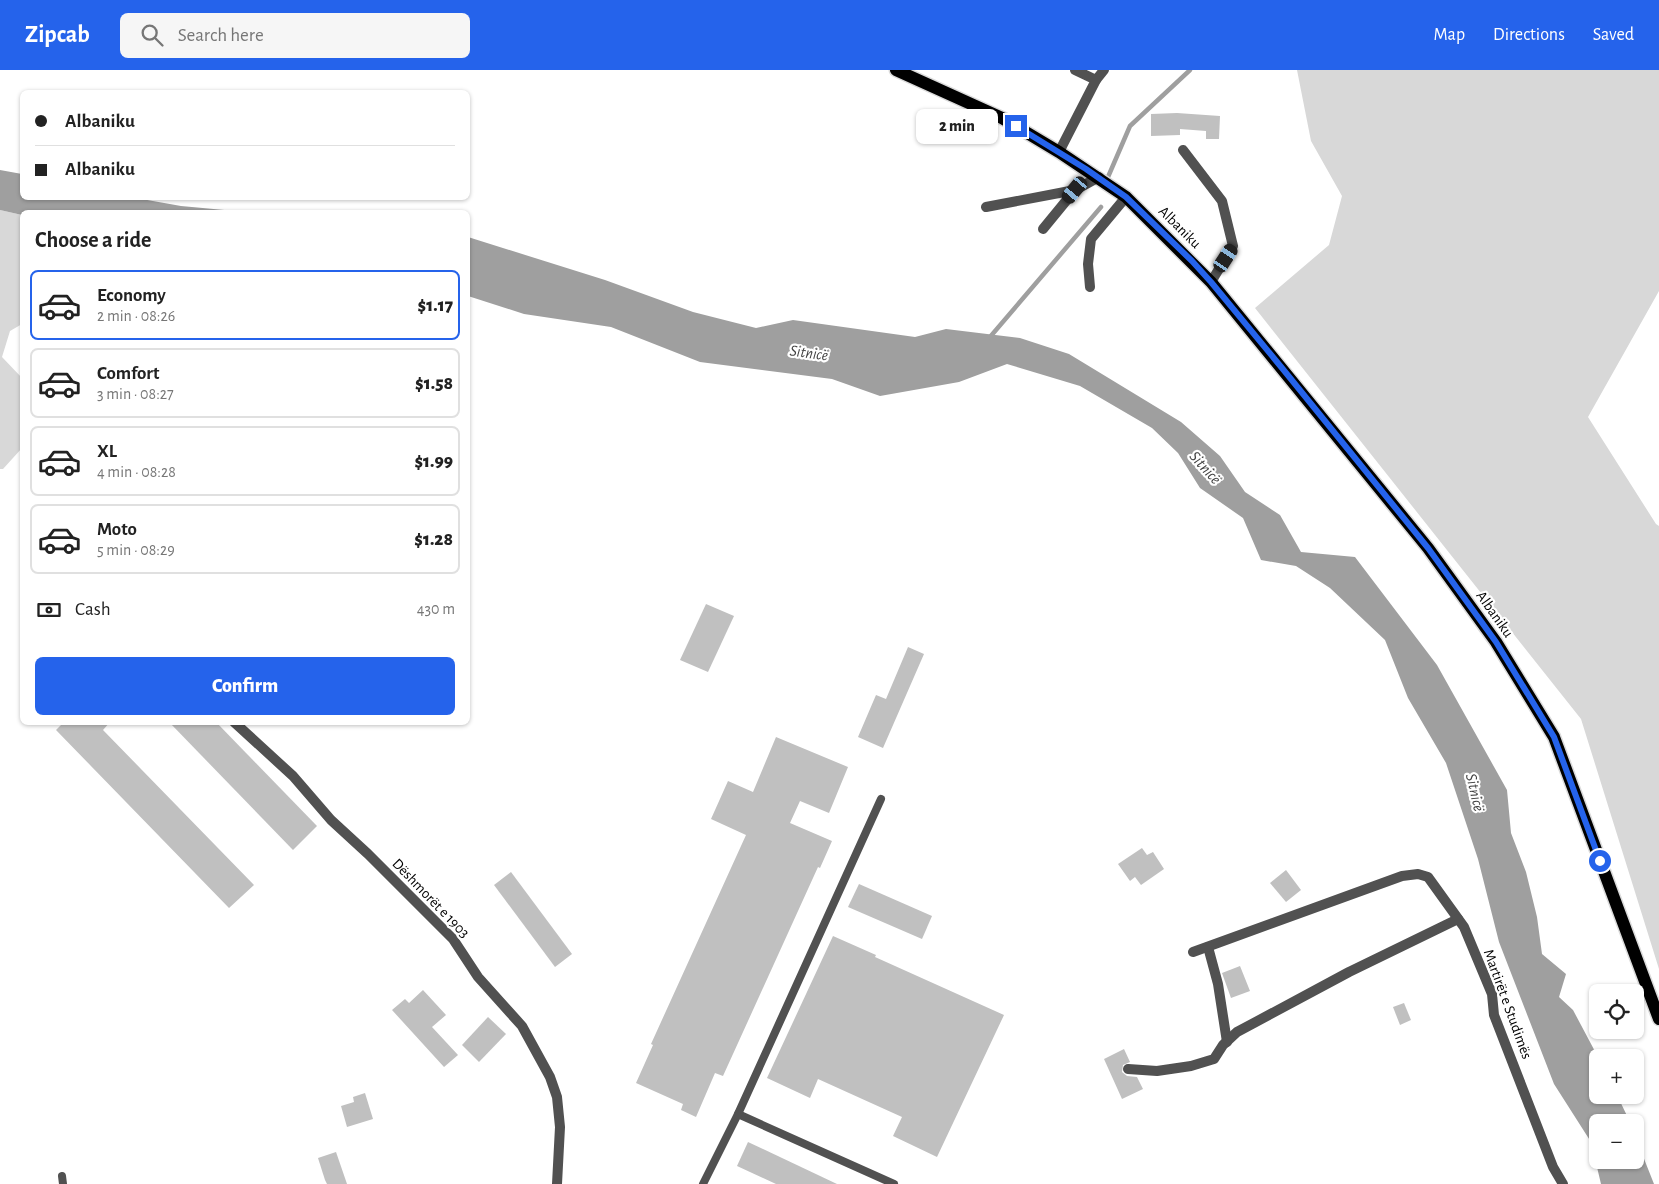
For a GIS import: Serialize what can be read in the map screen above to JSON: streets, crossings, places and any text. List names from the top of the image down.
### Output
{
  "streets": {
    "main road": ["Albaniku"],
    "street": ["Dëshmorët e 1903", "Martirët e Studimës"]
  },
  "water": ["Sitnicë"],
  "page": {
    "header": "Zipcab",
    "search": "Search here",
    "nav": ["Map", "Directions", "Saved"],
    "banner": ["Albaniku", "Albaniku"],
    "bubble": "2 min",
    "heading": "Choose a ride",
    "list": [
      {
        "name": "Economy",
        "note": "2 min · 08:26",
        "value": "$1.17"
      },
      {
        "name": "Comfort",
        "note": "3 min · 08:27",
        "value": "$1.58"
      },
      {
        "name": "XL",
        "note": "4 min · 08:28",
        "value": "$1.99"
      },
      {
        "name": "Moto",
        "note": "5 min · 08:29",
        "value": "$1.28"
      }
    ],
    "pay": ["Cash", "430 m"],
    "buttons": "Confirm",
    "map_buttons": ["+", "−"]
  }
}
